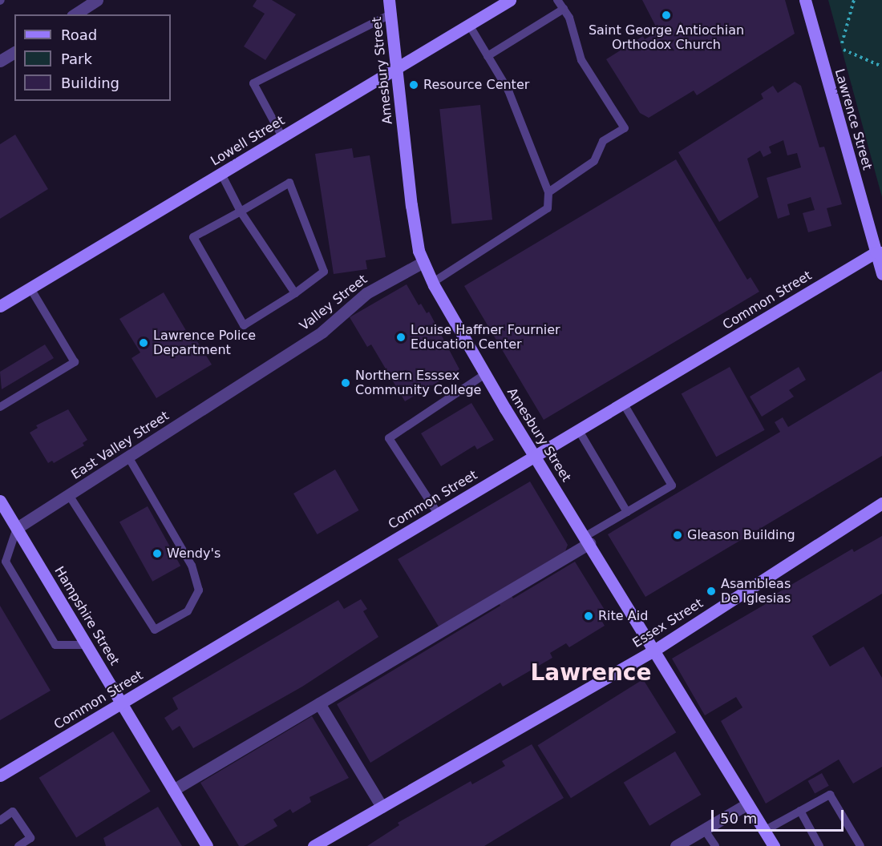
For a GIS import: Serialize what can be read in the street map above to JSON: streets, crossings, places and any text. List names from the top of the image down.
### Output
{
  "streets": {
    "main road": [
      "Amesbury Street",
      "Lawrence Street",
      "Lowell Street",
      "Common Street",
      "Hampshire Street",
      "Essex Street"
    ],
    "street": ["Valley Street", "East Valley Street"]
  },
  "crossings": [
    ["Amesbury Street", "Lowell Street"],
    ["Amesbury Street", "Common Street"],
    ["Amesbury Street", "Valley Street"],
    ["Amesbury Street", "Essex Street"],
    ["Lawrence Street", "Common Street"],
    ["Common Street", "Hampshire Street"],
    ["Valley Street", "East Valley Street"],
    ["East Valley Street", "Hampshire Street"]
  ],
  "districts": ["Lawrence"],
  "places": [
    "Saint George Antiochian Orthodox Church",
    "Resource Center",
    "Louise Haffner Fournier Education Center",
    "Lawrence Police Department",
    "Northern Esssex Community College",
    "Gleason Building",
    "Wendy's",
    "Asambleas De Iglesias",
    "Rite Aid"
  ],
  "legend": ["Road", "Park", "Building"],
  "scale_bar": "50 m"
}
